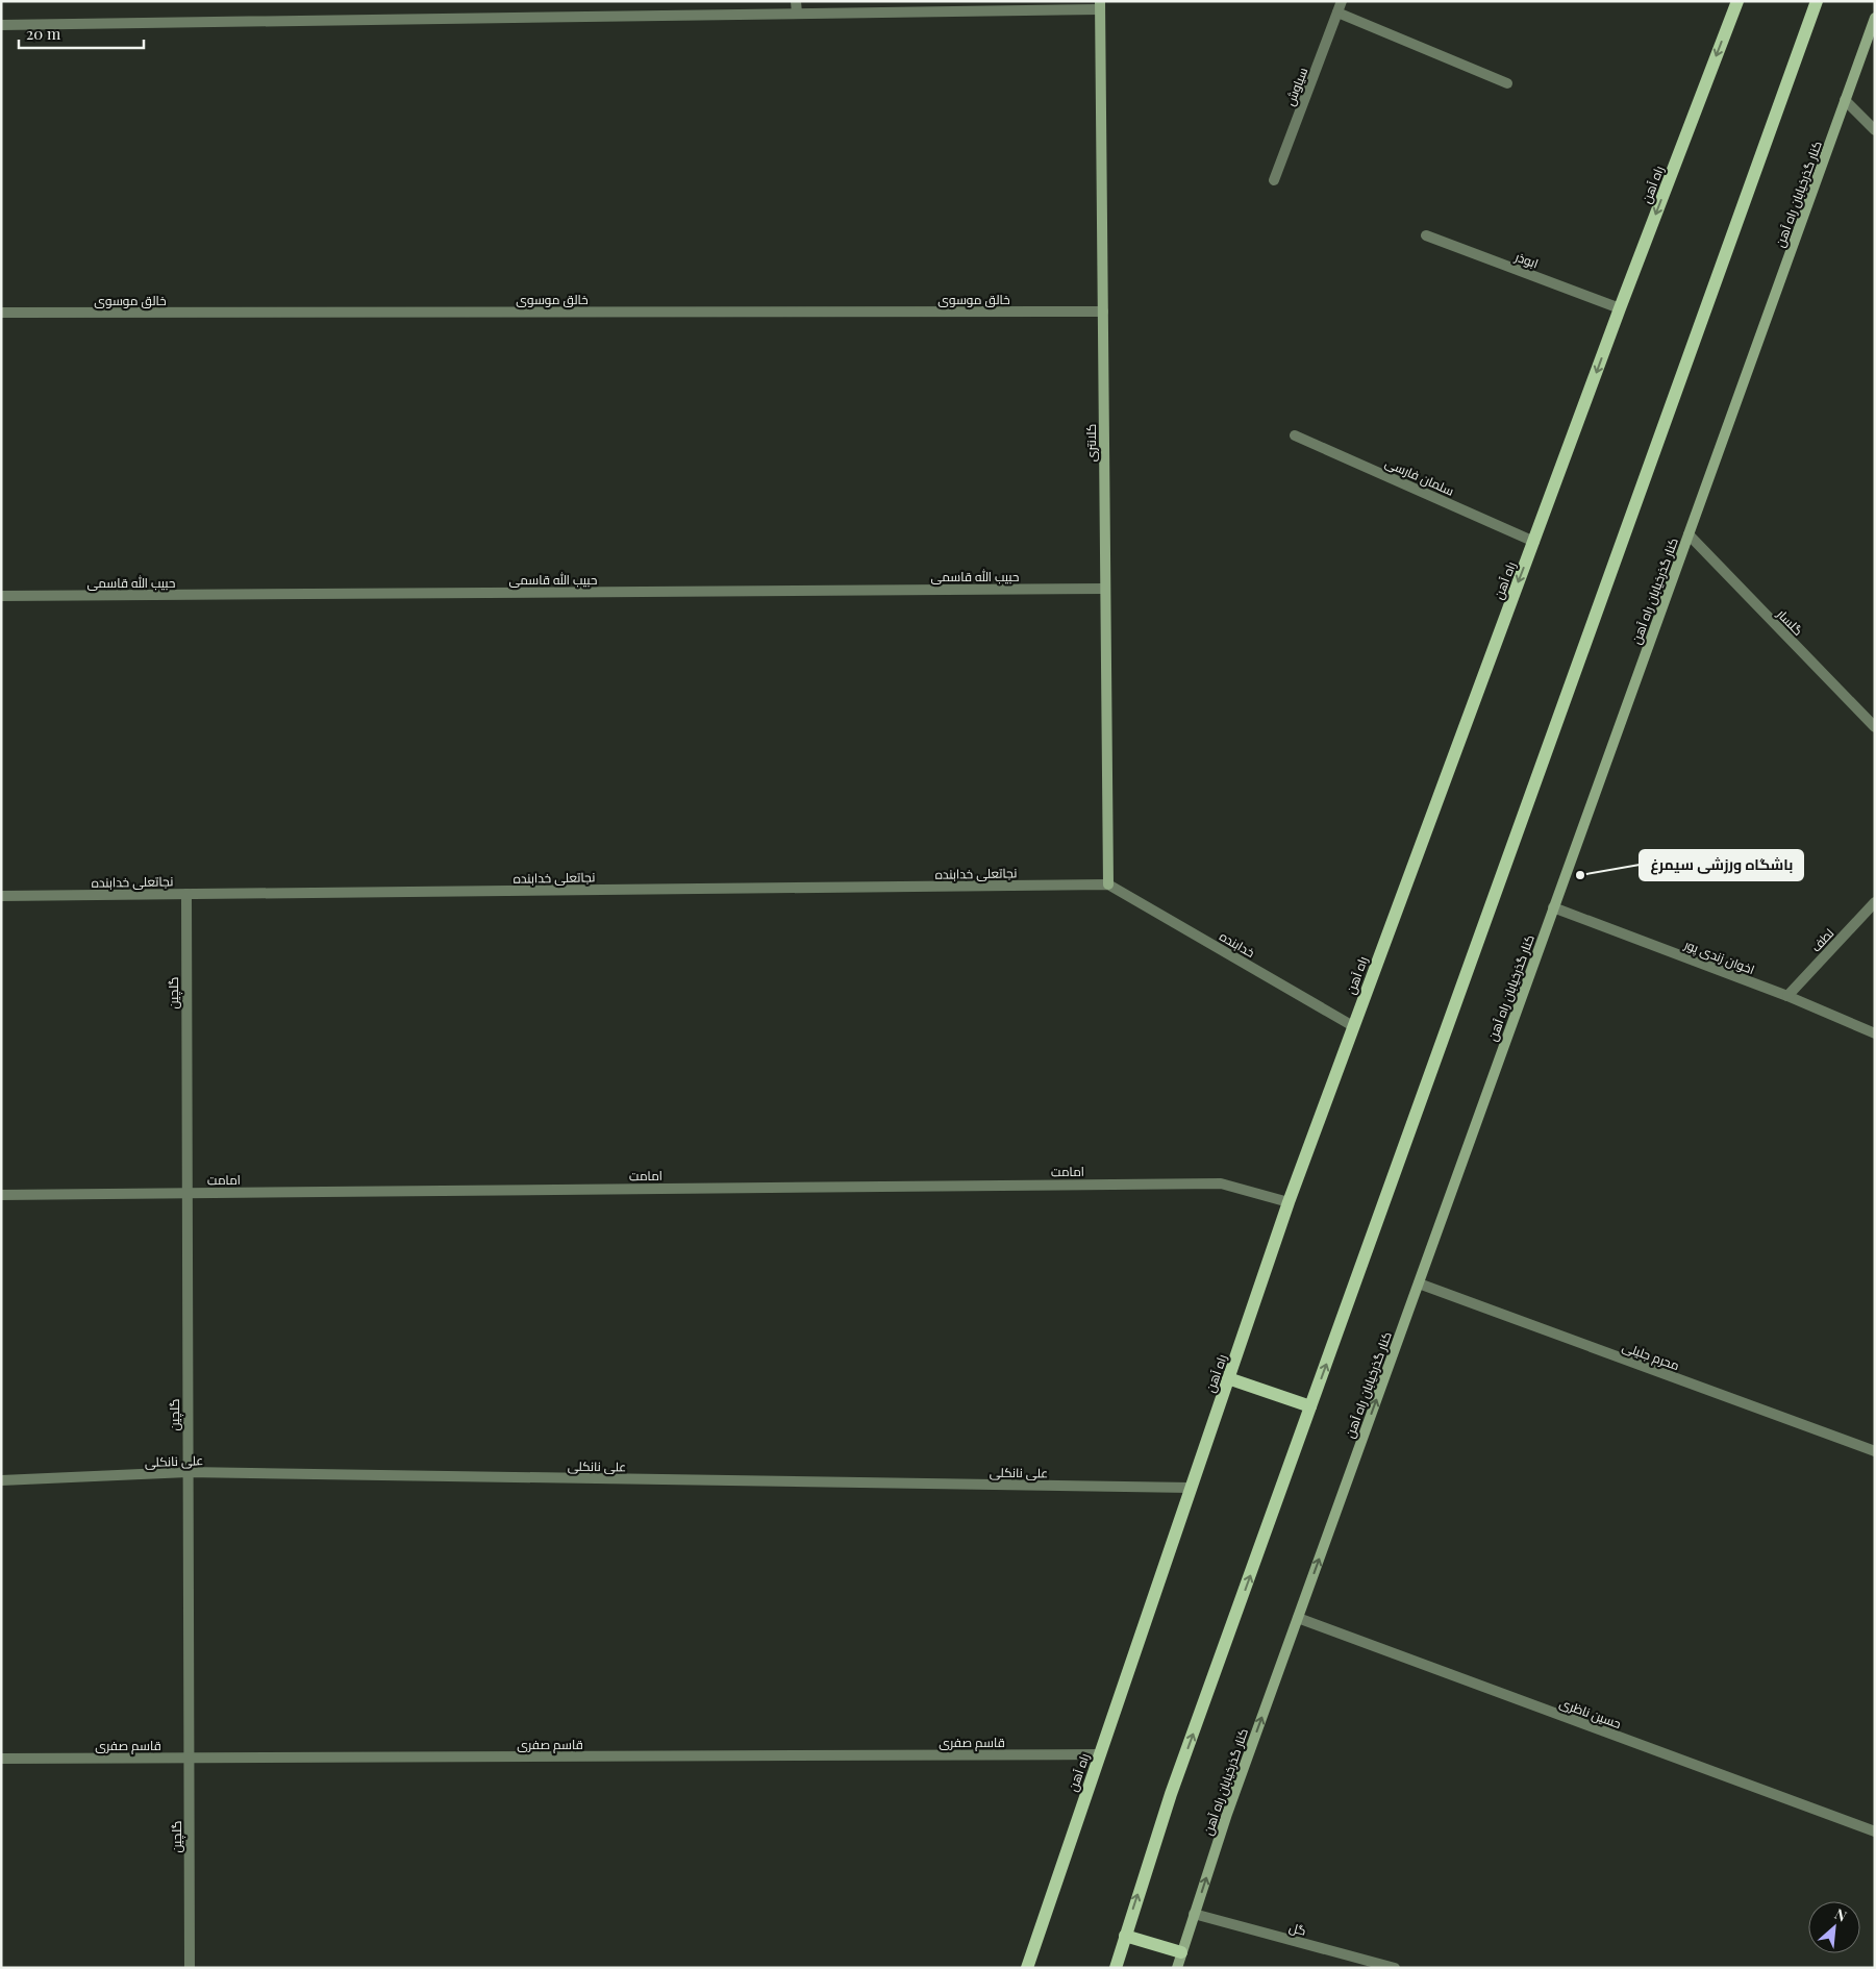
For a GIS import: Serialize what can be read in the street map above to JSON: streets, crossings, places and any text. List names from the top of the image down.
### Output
{
  "streets": {
    "main road": ["راه آهن", "کنار گذرخیابان راه آهن", "کلانتری"],
    "street": [
      "سیاوش",
      "ابوذر",
      "خالق موسوی",
      "سلمان فارسی",
      "حبیب الله قاسمی",
      "گلسار",
      "نجاتعلی خدابنده",
      "لطف",
      "خدابنده",
      "اخوان زندی پور",
      "گلچین",
      "امامت",
      "محرم جلیلی",
      "علی نانکلی",
      "حسین ناظری",
      "قاسم صفری",
      "گل"
    ]
  },
  "crossings": [
    ["راه آهن", "ابوذر"],
    ["راه آهن", "سلمان فارسی"],
    ["راه آهن", "خدابنده"],
    ["راه آهن", "امامت"],
    ["راه آهن", "علی نانکلی"],
    ["راه آهن", "قاسم صفری"],
    ["کنار گذرخیابان راه آهن", "گلسار"],
    ["کنار گذرخیابان راه آهن", "اخوان زندی پور"],
    ["کنار گذرخیابان راه آهن", "محرم جلیلی"],
    ["کنار گذرخیابان راه آهن", "حسین ناظری"],
    ["کنار گذرخیابان راه آهن", "گل"],
    ["خالق موسوی", "کلانتری"],
    ["کلانتری", "حبیب الله قاسمی"],
    ["کلانتری", "نجاتعلی خدابنده"],
    ["کلانتری", "خدابنده"],
    ["نجاتعلی خدابنده", "خدابنده"],
    ["نجاتعلی خدابنده", "گلچین"],
    ["لطف", "اخوان زندی پور"],
    ["گلچین", "امامت"],
    ["گلچین", "علی نانکلی"],
    ["گلچین", "قاسم صفری"]
  ],
  "places": ["باشگاه ورزشی سیمرغ"],
  "scale_bar": "20 m",
  "north": "top right"
}
